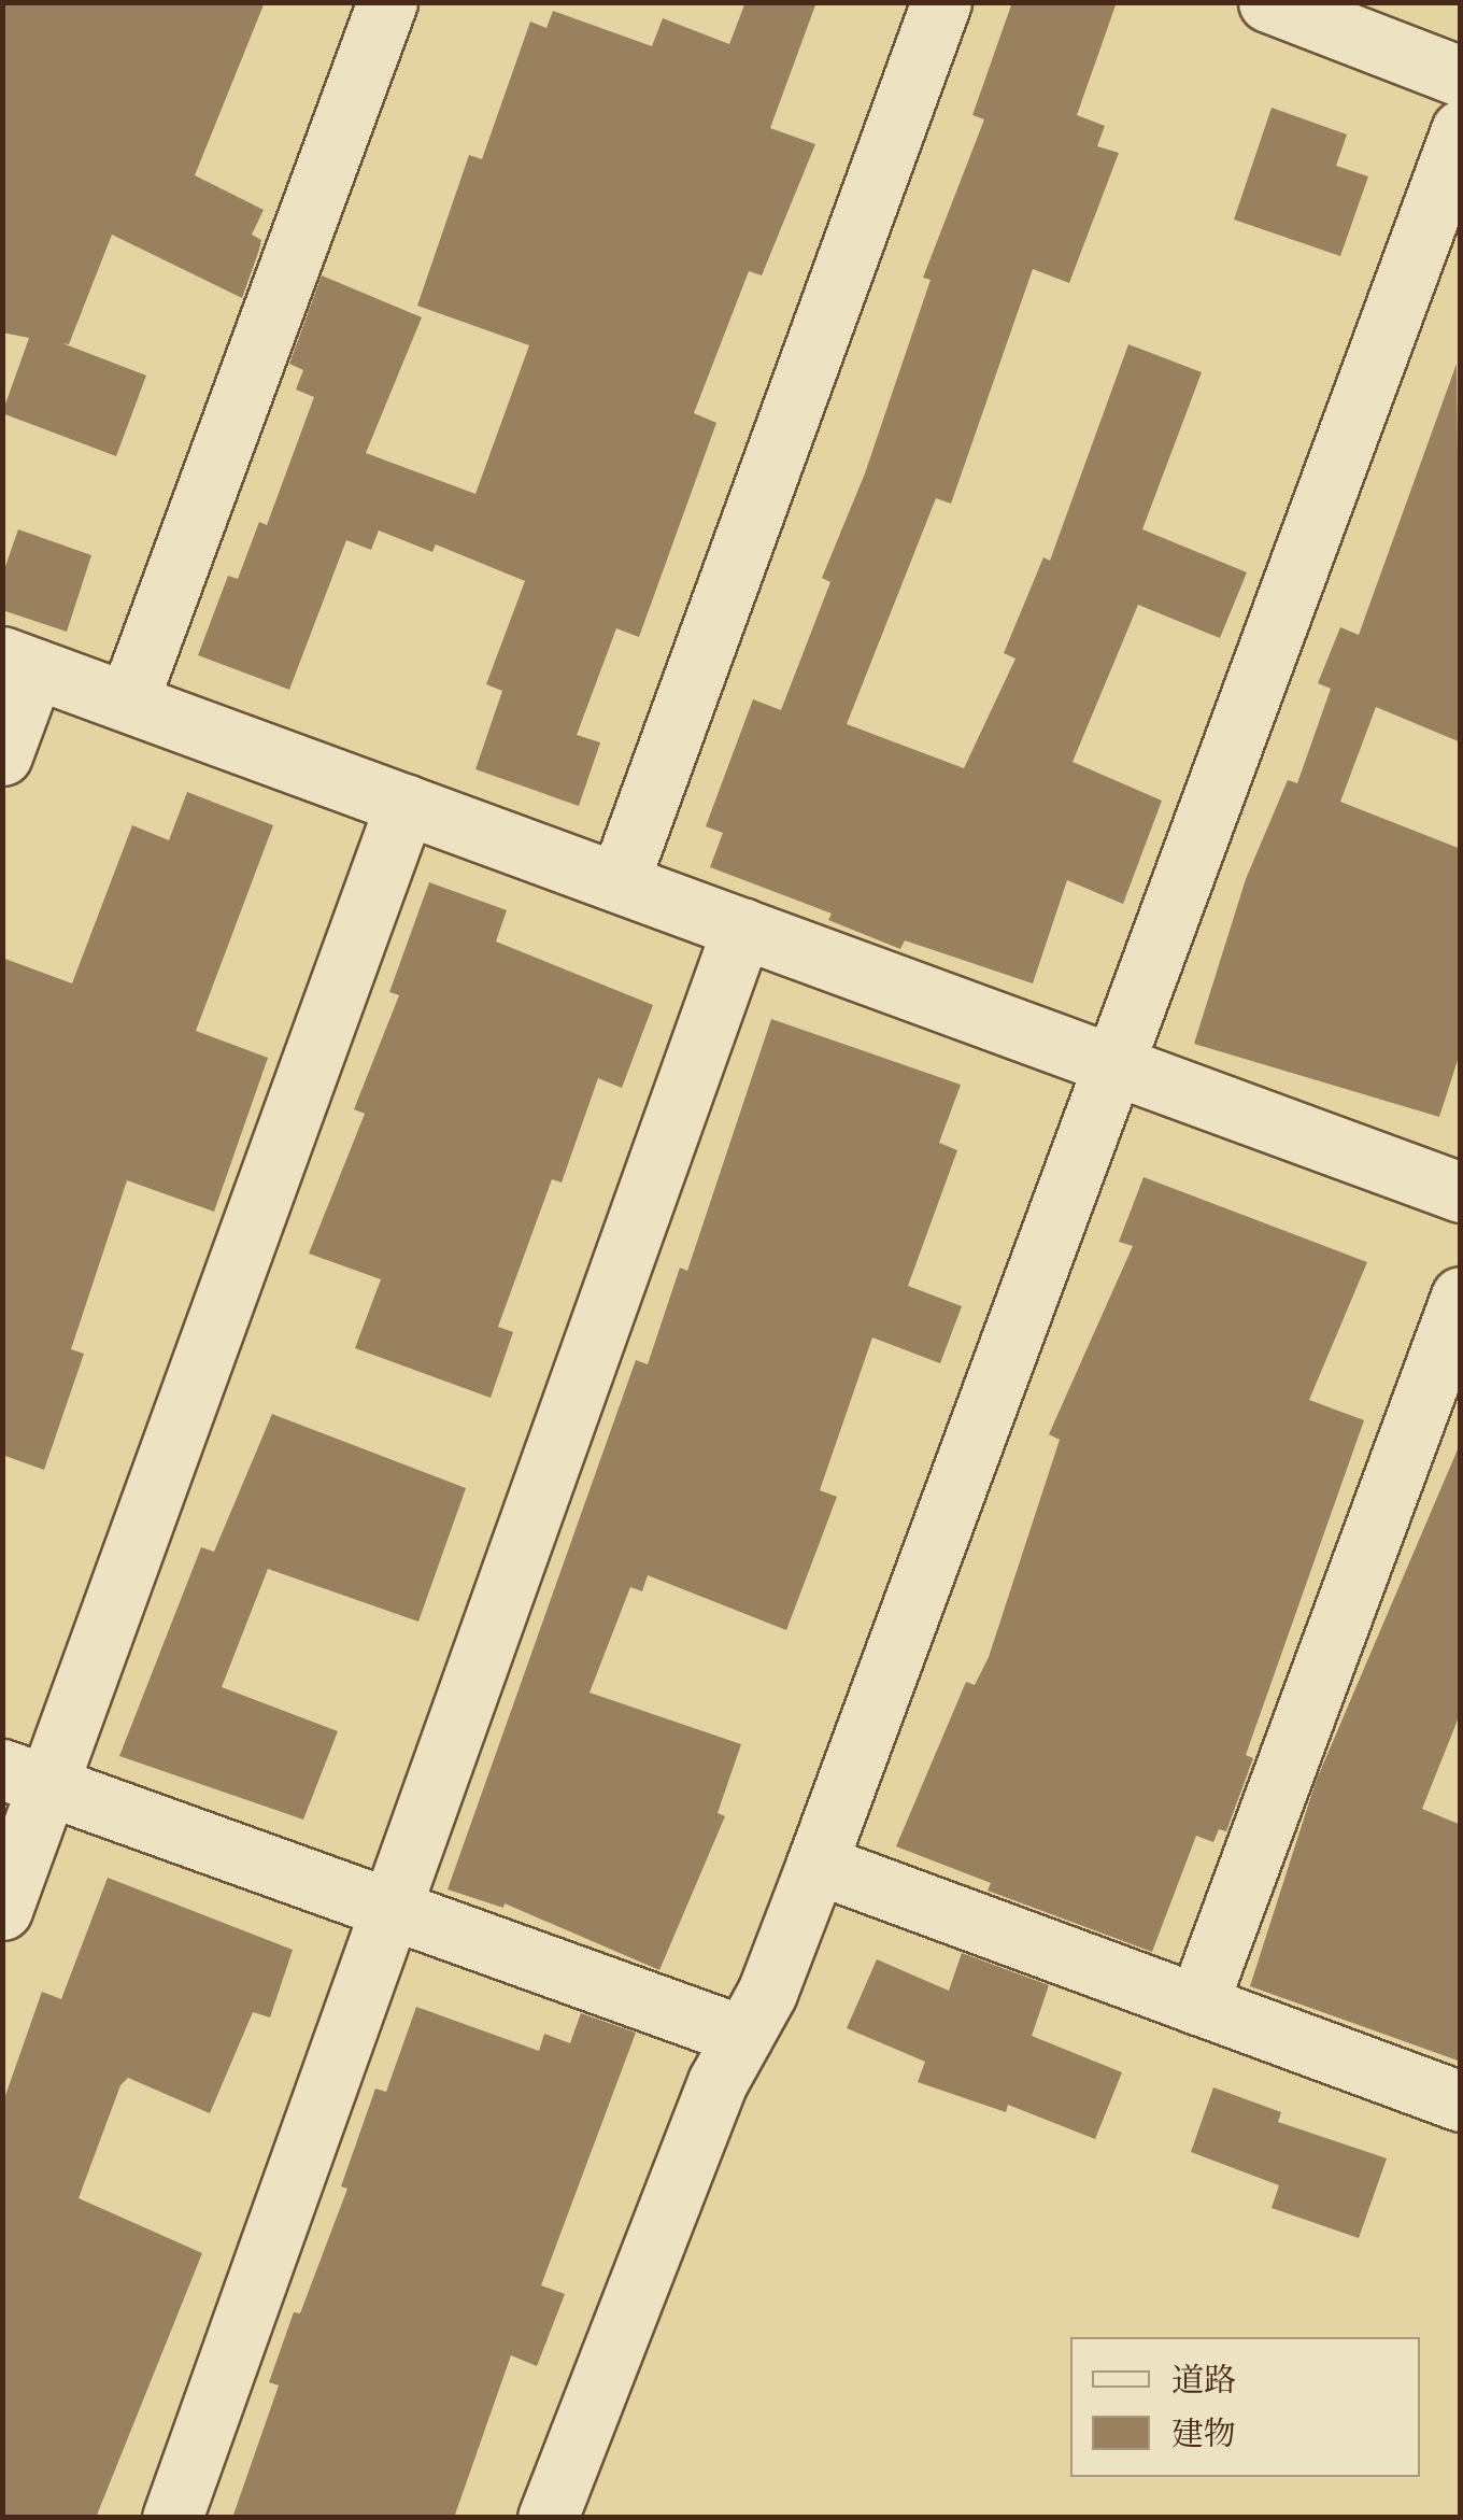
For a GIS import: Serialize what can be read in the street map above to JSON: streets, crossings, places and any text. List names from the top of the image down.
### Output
{
  "legend": ["道路", "建物"]
}
